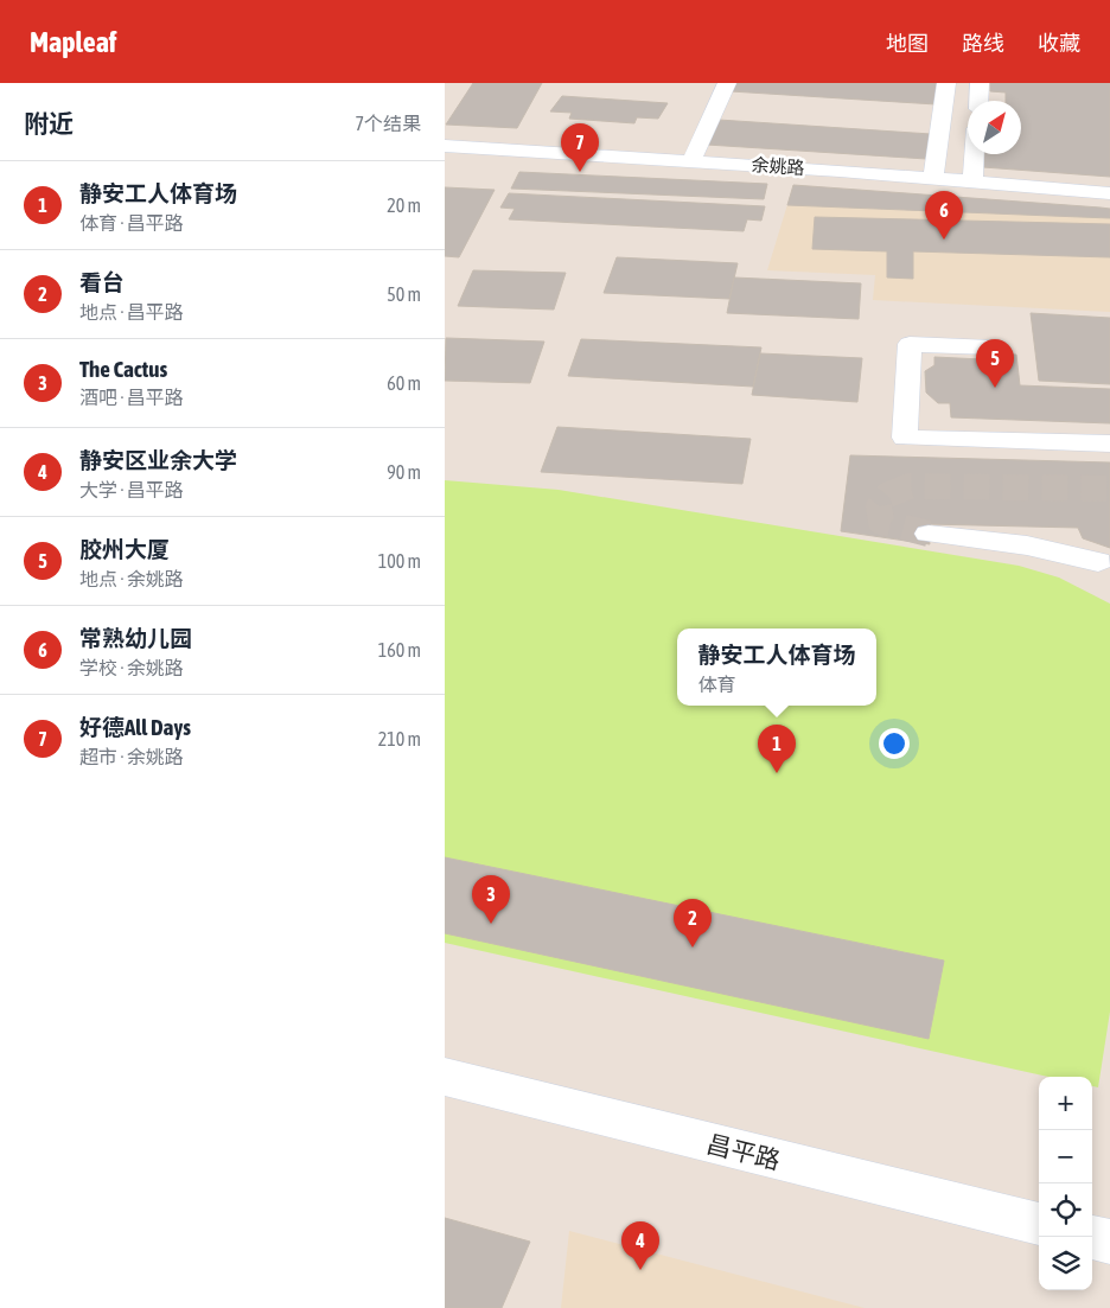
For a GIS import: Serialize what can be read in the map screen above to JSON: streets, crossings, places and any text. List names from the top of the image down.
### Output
{
  "streets": {
    "street": ["余姚路", "昌平路"]
  },
  "north": "top right",
  "page": {
    "header": "Mapleaf",
    "nav": ["地图", "路线", "收藏"],
    "heading": ["附近", "7个结果"],
    "pins": [
      "7",
      "6",
      "5",
      "1",
      "3",
      "2",
      "4"
    ],
    "list": [
      {
        "mark": "1",
        "name": "静安工人体育场",
        "note": "体育 · 昌平路",
        "value": "20 m"
      },
      {
        "mark": "2",
        "name": "看台",
        "note": "地点 · 昌平路",
        "value": "50 m"
      },
      {
        "mark": "3",
        "name": "The Cactus",
        "note": "酒吧 · 昌平路",
        "value": "60 m"
      },
      {
        "mark": "4",
        "name": "静安区业余大学",
        "note": "大学 · 昌平路",
        "value": "90 m"
      },
      {
        "mark": "5",
        "name": "胶州大厦",
        "note": "地点 · 余姚路",
        "value": "100 m"
      },
      {
        "mark": "6",
        "name": "常熟幼儿园",
        "note": "学校 · 余姚路",
        "value": "160 m"
      },
      {
        "mark": "7",
        "name": "好德All Days",
        "note": "超市 · 余姚路",
        "value": "210 m"
      }
    ],
    "popup": ["静安工人体育场", "体育"],
    "map_buttons": ["+", "−"]
  }
}
